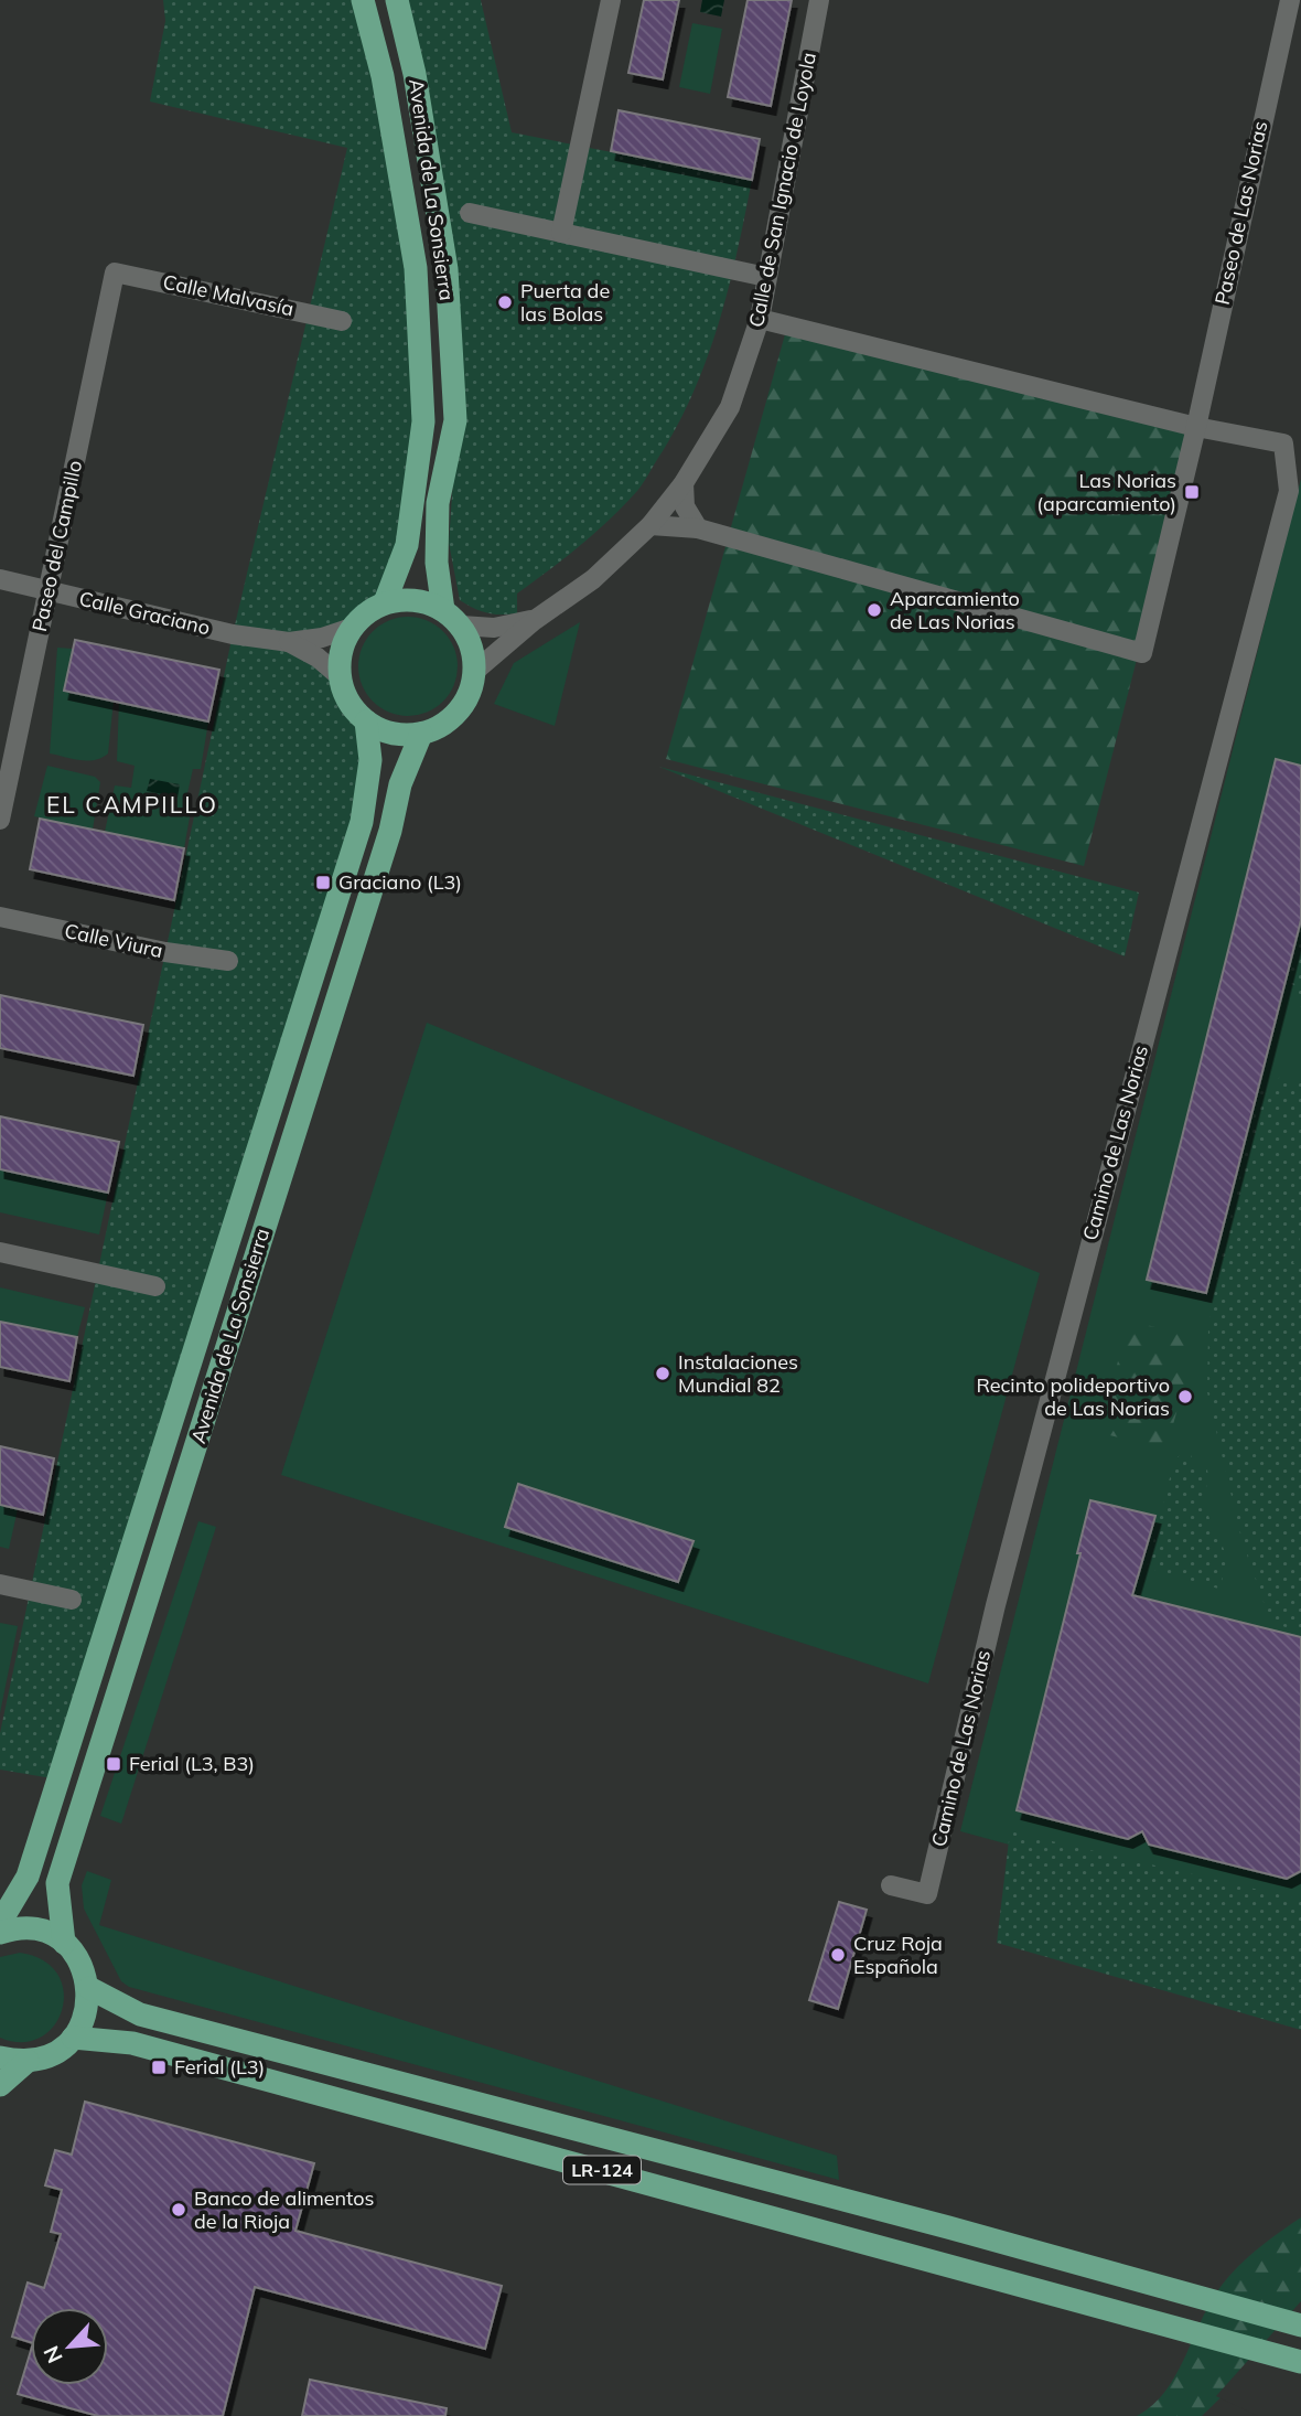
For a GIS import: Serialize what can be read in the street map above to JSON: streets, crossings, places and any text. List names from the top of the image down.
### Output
{
  "streets": {
    "main road": ["Avenida de La Sonsierra", "LR-124"],
    "street": [
      "Calle de San Ignacio de Loyola",
      "Paseo de Las Norias",
      "Calle Malvasía",
      "Paseo del Campillo",
      "Calle Graciano",
      "Calle Viura",
      "Camino de Las Norias"
    ]
  },
  "crossings": [
    ["Avenida de La Sonsierra", "Calle de San Ignacio de Loyola"],
    ["Avenida de La Sonsierra", "Calle Graciano"],
    ["Calle de San Ignacio de Loyola", "Calle Graciano"],
    ["Paseo de Las Norias", "Camino de Las Norias"],
    ["Calle Malvasía", "Paseo del Campillo"],
    ["Paseo del Campillo", "Calle Graciano"]
  ],
  "districts": ["EL CAMPILLO"],
  "places": {
    "other": [
      "Puerta de las Bolas",
      "Aparcamiento de Las Norias",
      "Instalaciones Mundial 82",
      "Recinto polideportivo de Las Norias",
      "Cruz Roja Española",
      "Banco de alimentos de la Rioja"
    ],
    "transit": [
      "Las Norias (aparcamiento)",
      "Graciano (L3)",
      "Ferial (L3, B3)",
      "Ferial (L3)"
    ]
  },
  "north": "bottom left"
}
